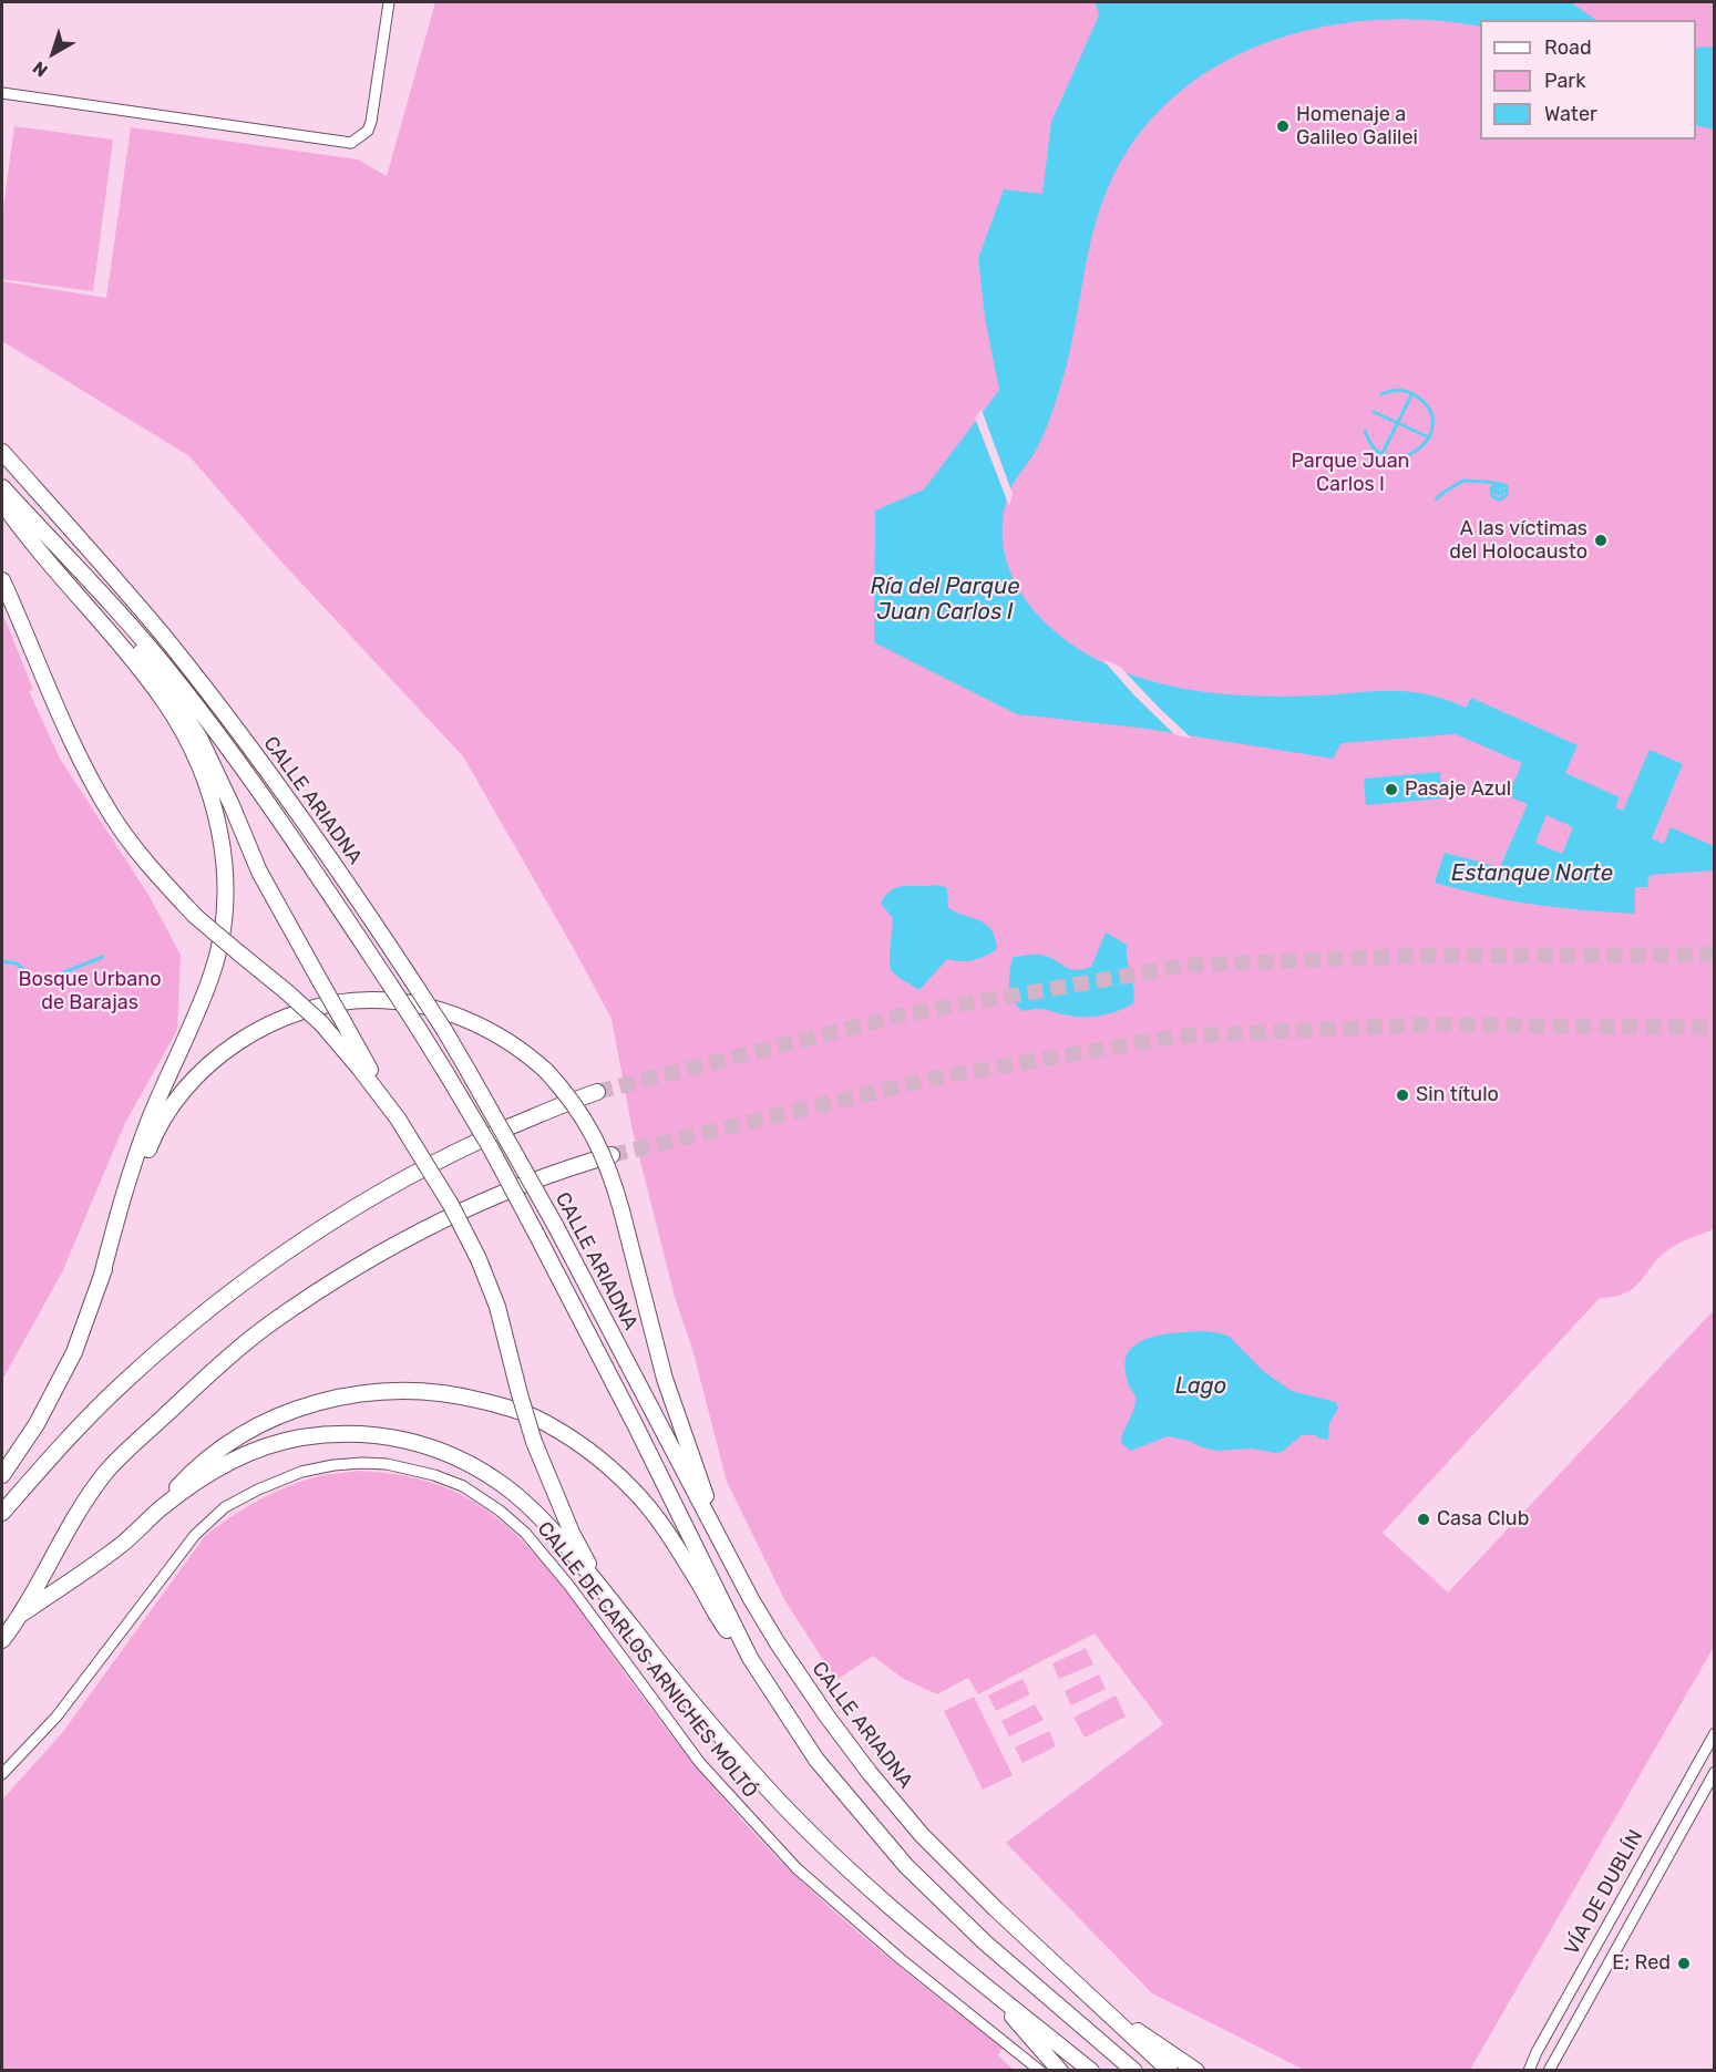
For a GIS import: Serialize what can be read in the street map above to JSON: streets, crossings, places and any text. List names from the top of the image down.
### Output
{
  "streets": {
    "highway": ["CALLE ARIADNA"],
    "street": ["CALLE DE CARLOS ARNICHES MOLTÓ", "VÍA DE DUBLÍN"]
  },
  "water": ["Ría del Parque Juan Carlos I", "Estanque Norte", "Lago"],
  "parks": ["Parque Juan Carlos I", "Bosque Urbano de Barajas"],
  "places": [
    "Homenaje a Galileo Galilei",
    "A las víctimas del Holocausto",
    "Pasaje Azul",
    "Sin título",
    "Casa Club",
    "E; Red"
  ],
  "legend": ["Road", "Park", "Water"],
  "north": "bottom left"
}
